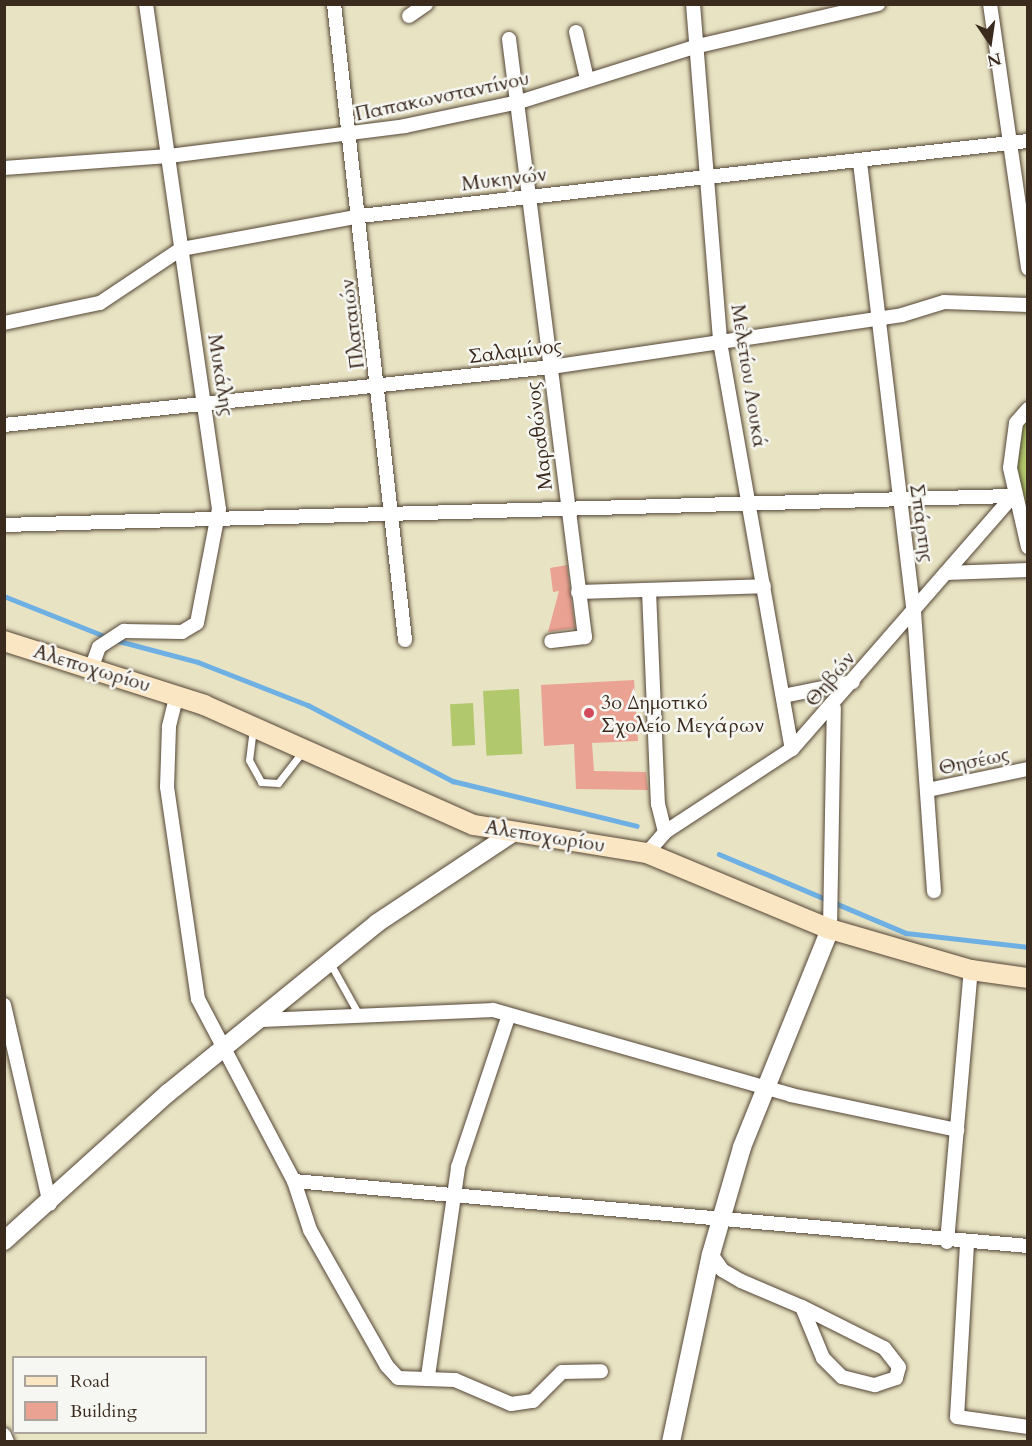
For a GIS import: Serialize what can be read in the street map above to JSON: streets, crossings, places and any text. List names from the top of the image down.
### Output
{
  "streets": {
    "main road": ["Αλεποχωρίου"],
    "street": [
      "Παπακωνσταντίνου",
      "Μυκηνών",
      "Πλαταιών",
      "Σαλαμίνος",
      "Μυκάλης",
      "Μελετίου Λουκά",
      "Μαραθώνος",
      "Σπάρτης",
      "Θηβών",
      "Θησέως"
    ]
  },
  "crossings": [
    ["Παπακωνσταντίνου", "Πλαταιών"],
    ["Παπακωνσταντίνου", "Μυκάλης"],
    ["Παπακωνσταντίνου", "Μελετίου Λουκά"],
    ["Παπακωνσταντίνου", "Μαραθώνος"],
    ["Μυκηνών", "Πλαταιών"],
    ["Μυκηνών", "Μυκάλης"],
    ["Μυκηνών", "Μελετίου Λουκά"],
    ["Μυκηνών", "Μαραθώνος"],
    ["Μυκηνών", "Σπάρτης"],
    ["Πλαταιών", "Σαλαμίνος"],
    ["Σαλαμίνος", "Μυκάλης"],
    ["Σαλαμίνος", "Μελετίου Λουκά"],
    ["Σαλαμίνος", "Μαραθώνος"],
    ["Σαλαμίνος", "Σπάρτης"],
    ["Μυκάλης", "Αλεποχωρίου"],
    ["Μελετίου Λουκά", "Θηβών"],
    ["Σπάρτης", "Θηβών"],
    ["Σπάρτης", "Θησέως"],
    ["Αλεποχωρίου", "Θηβών"]
  ],
  "places": ["3ο Δημοτικό Σχολείο Μεγάρων"],
  "legend": ["Road", "Building"],
  "north": "bottom"
}
